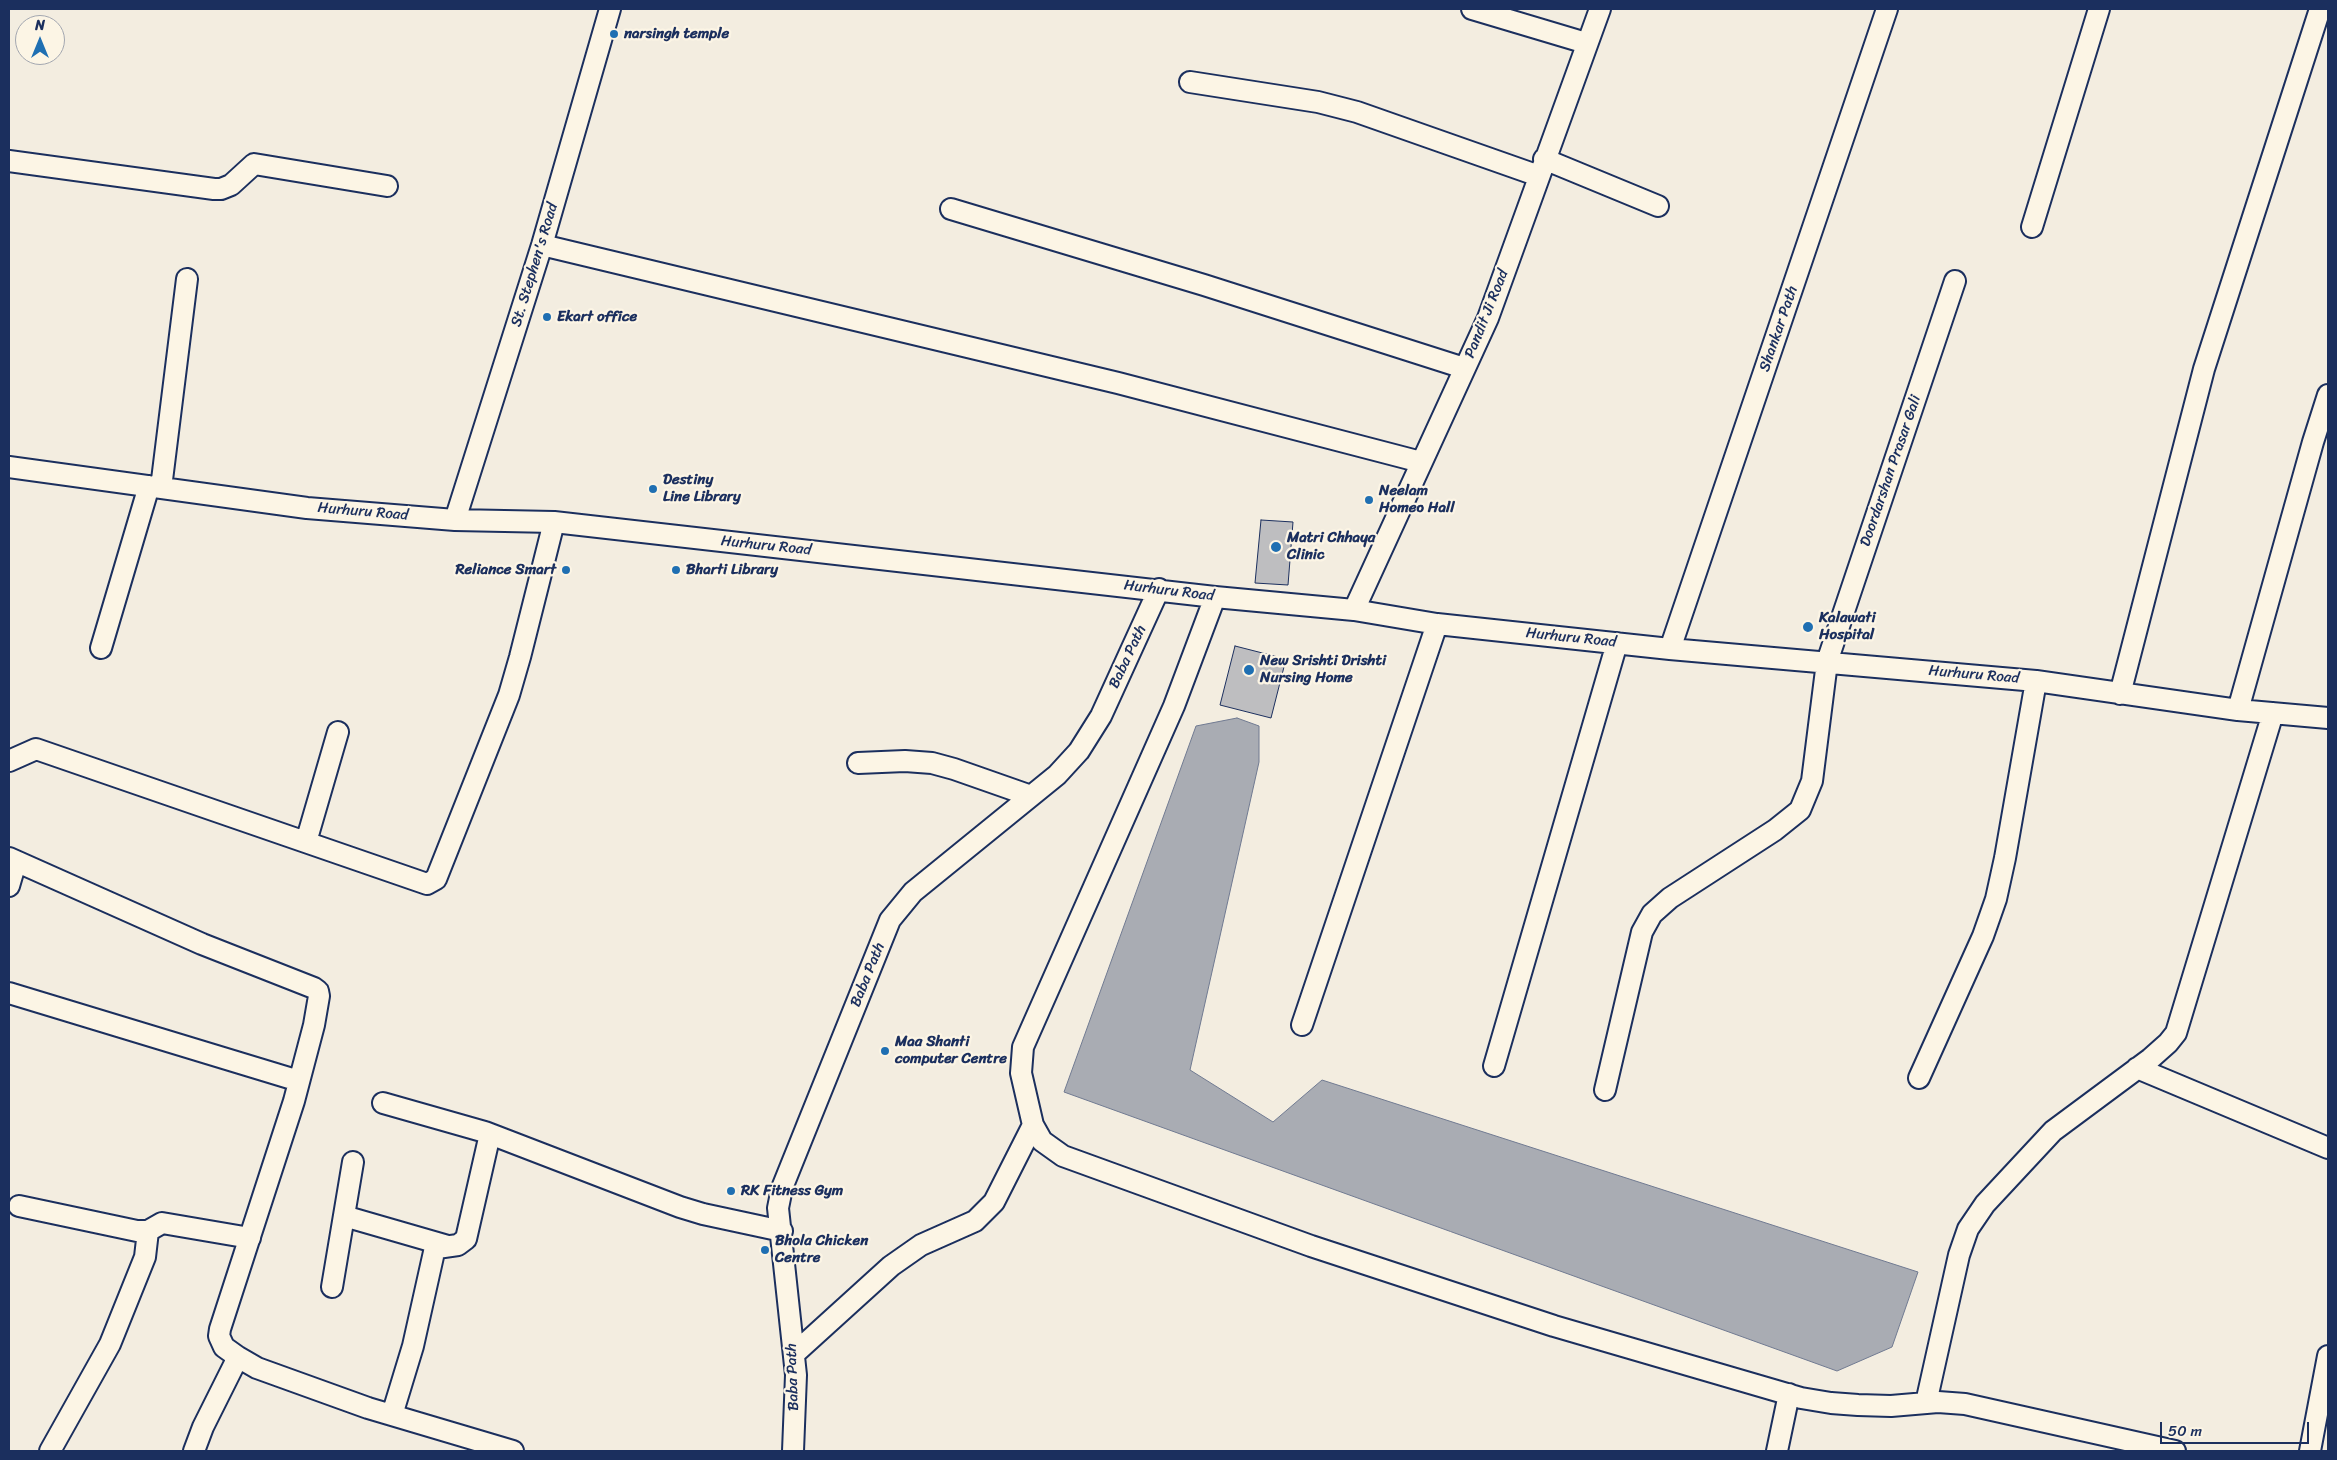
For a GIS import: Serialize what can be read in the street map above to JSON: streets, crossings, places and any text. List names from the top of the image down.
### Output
{
  "streets": {
    "street": [
      "St. Stephen's Road",
      "Pandit Ji Road",
      "Shankar Path",
      "Doordarshan Prasar Gali",
      "Hurhuru Road",
      "Baba Path"
    ]
  },
  "crossings": [
    ["St. Stephen's Road", "Hurhuru Road"],
    ["Pandit Ji Road", "Hurhuru Road"],
    ["Shankar Path", "Hurhuru Road"],
    ["Doordarshan Prasar Gali", "Hurhuru Road"],
    ["Hurhuru Road", "Baba Path"]
  ],
  "places": [
    "narsingh temple",
    "Ekart office",
    "Destiny Line Library",
    "Neelam Homeo Hall",
    "Matri Chhaya Clinic",
    "Reliance Smart",
    "Bharti Library",
    "Kalawati Hospital",
    "New Srishti Drishti Nursing Home",
    "Maa Shanti computer Centre",
    "RK Fitness Gym",
    "Bhola Chicken Centre"
  ],
  "scale_bar": "50 m",
  "north": "top"
}
